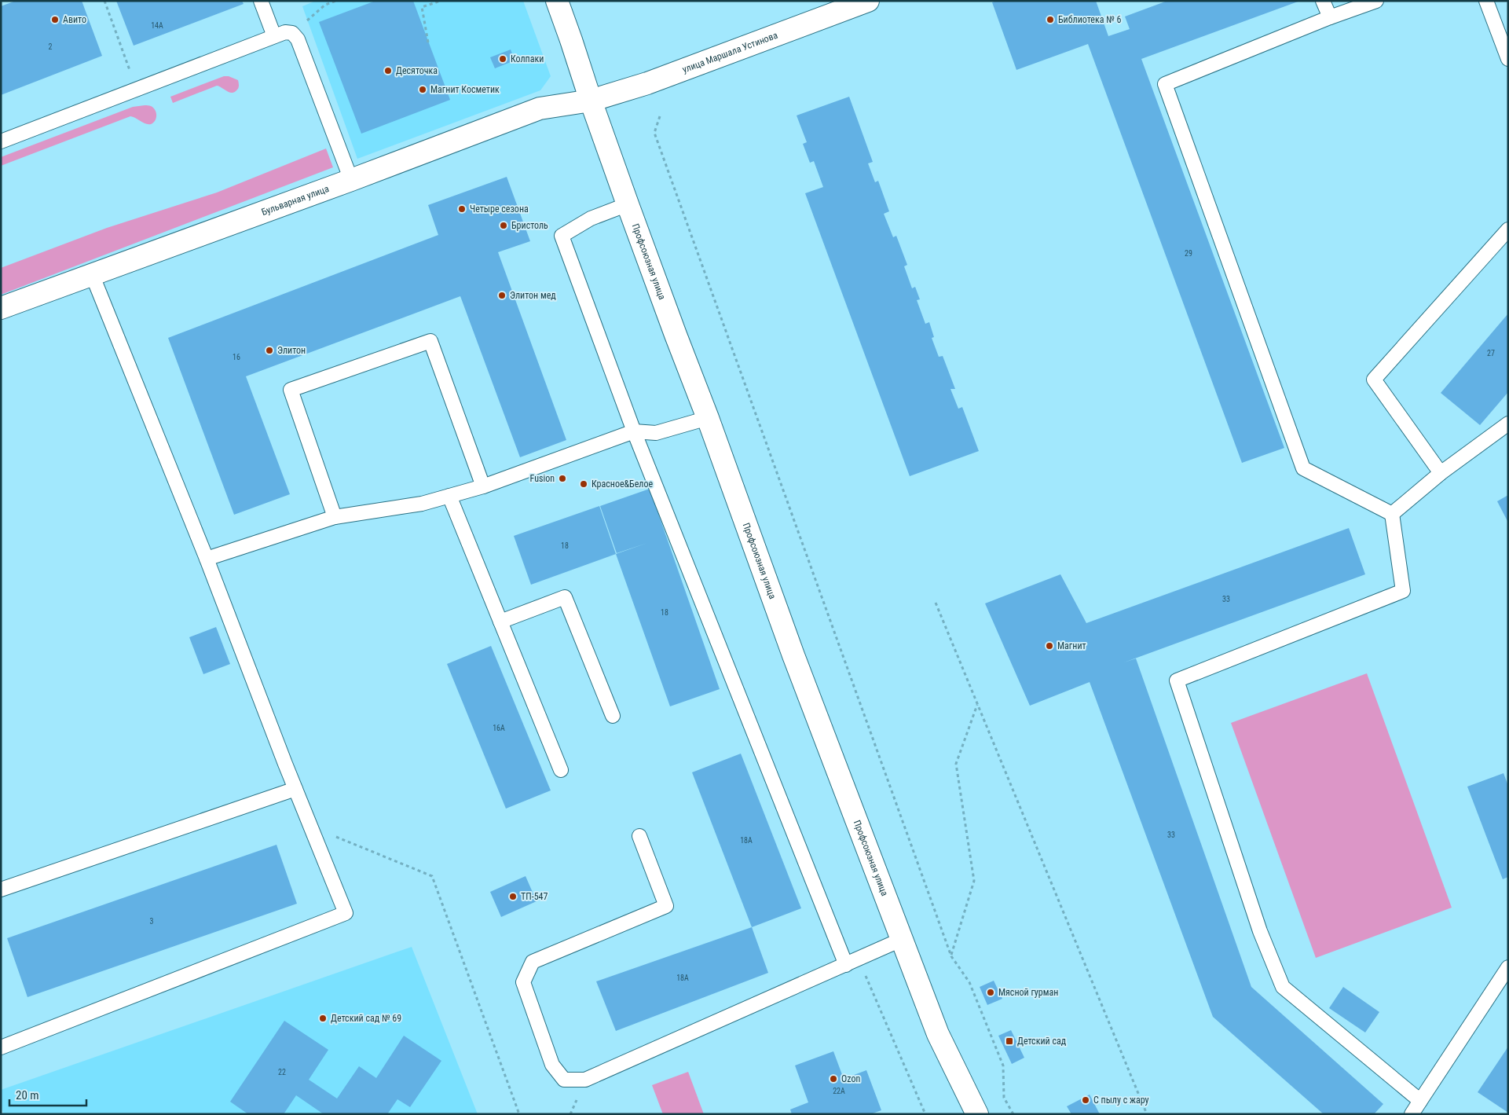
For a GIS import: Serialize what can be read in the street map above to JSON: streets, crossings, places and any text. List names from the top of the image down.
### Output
{
  "streets": {
    "main road": ["улица Маршала Устинова", "Бульварная улица", "Профсоюзная улица"]
  },
  "crossings": [
    ["улица Маршала Устинова", "Бульварная улица"],
    ["улица Маршала Устинова", "Профсоюзная улица"],
    ["Бульварная улица", "Профсоюзная улица"]
  ],
  "places": {
    "other": [
      "Авито",
      "Библиотека № 6",
      "Колпаки",
      "Десяточка",
      "Магнит Косметик",
      "Четыре сезона",
      "Бристоль",
      "Элитон мед",
      "Элитон",
      "Fusion",
      "Красное&Белое",
      "Магнит",
      "ТП-547",
      "Мясной гурман",
      "Детский сад № 69",
      "Ozon",
      "С пылу с жару"
    ],
    "transit": ["Детский сад"]
  },
  "house_numbers": [
    "14А",
    "2",
    "29",
    "27",
    "16",
    "18",
    "33",
    "18",
    "16А",
    "33",
    "18А",
    "3",
    "18А",
    "22",
    "22А"
  ],
  "scale_bar": "20 m"
}
